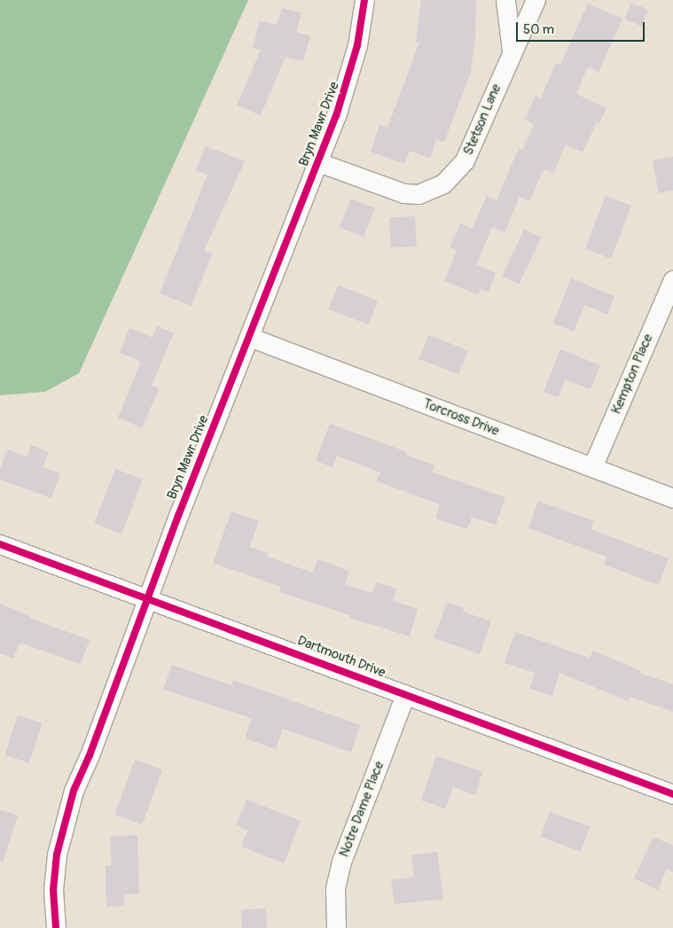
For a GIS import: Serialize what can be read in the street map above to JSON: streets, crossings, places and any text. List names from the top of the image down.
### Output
{
  "streets": {
    "street": [
      "Stetson Lane",
      "Bryn Mawr Drive",
      "Kempton Place",
      "Torcross Drive",
      "Dartmouth Drive",
      "Notre Dame Place"
    ]
  },
  "crossings": [
    ["Stetson Lane", "Bryn Mawr Drive"],
    ["Bryn Mawr Drive", "Torcross Drive"],
    ["Bryn Mawr Drive", "Dartmouth Drive"],
    ["Kempton Place", "Torcross Drive"],
    ["Dartmouth Drive", "Notre Dame Place"]
  ],
  "scale_bar": "50 m"
}
